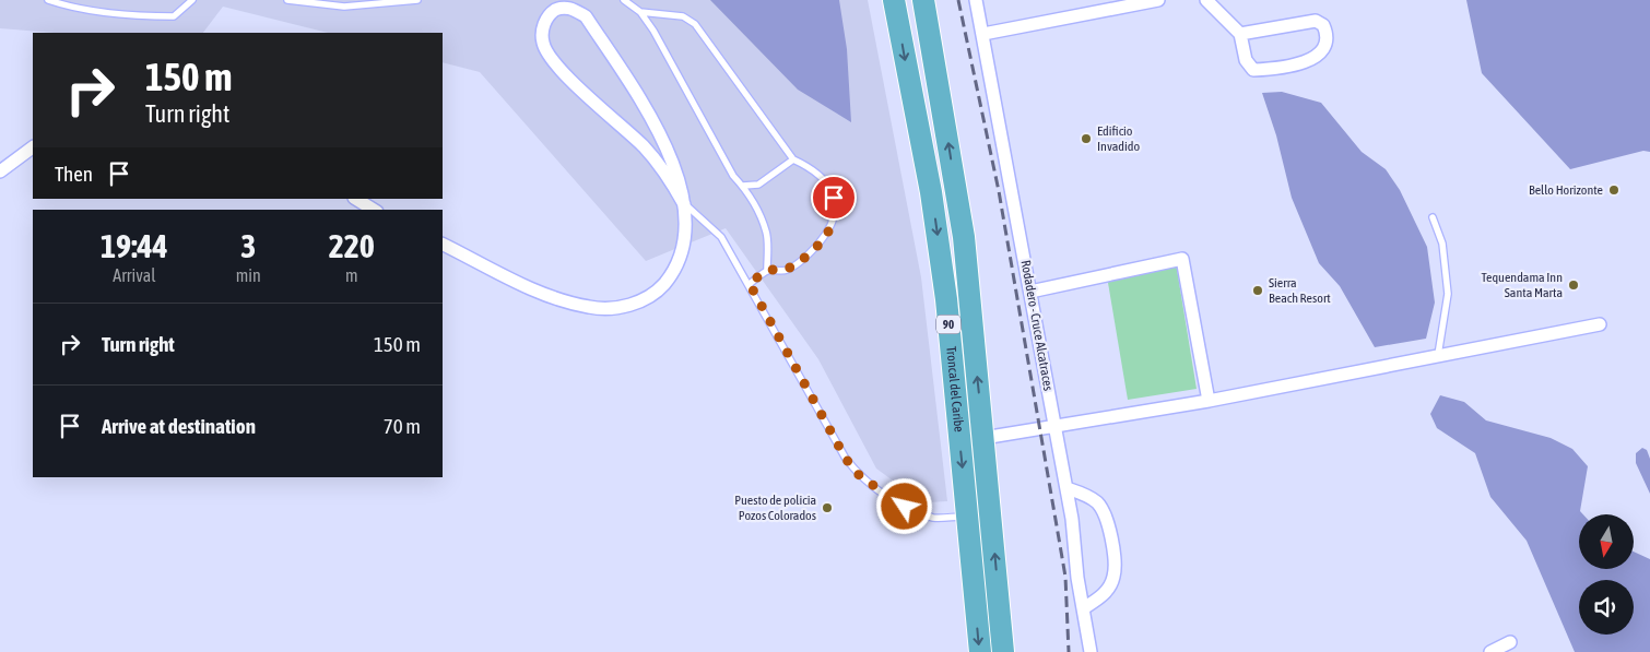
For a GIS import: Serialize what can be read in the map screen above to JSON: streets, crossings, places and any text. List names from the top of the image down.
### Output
{
  "streets": {
    "highway": ["90", "Troncal del Caribe"],
    "street": ["Rodadero - Cruce Alcatraces"]
  },
  "places": [
    "Edificio Invadido",
    "Bello Horizonte",
    "Tequendama Inn Santa Marta",
    "Sierra Beach Resort",
    "Puesto de policia Pozos Colorados"
  ],
  "north": "bottom",
  "page": {
    "turn": ["150 m", "Turn right"],
    "then": "Then",
    "eta": [
      "19:44",
      "Arrival",
      "3",
      "min",
      "220",
      "m"
    ],
    "list": [
      {
        "name": "Turn right",
        "value": "150 m"
      },
      {
        "name": "Arrive at destination",
        "value": "70 m"
      }
    ]
  }
}
